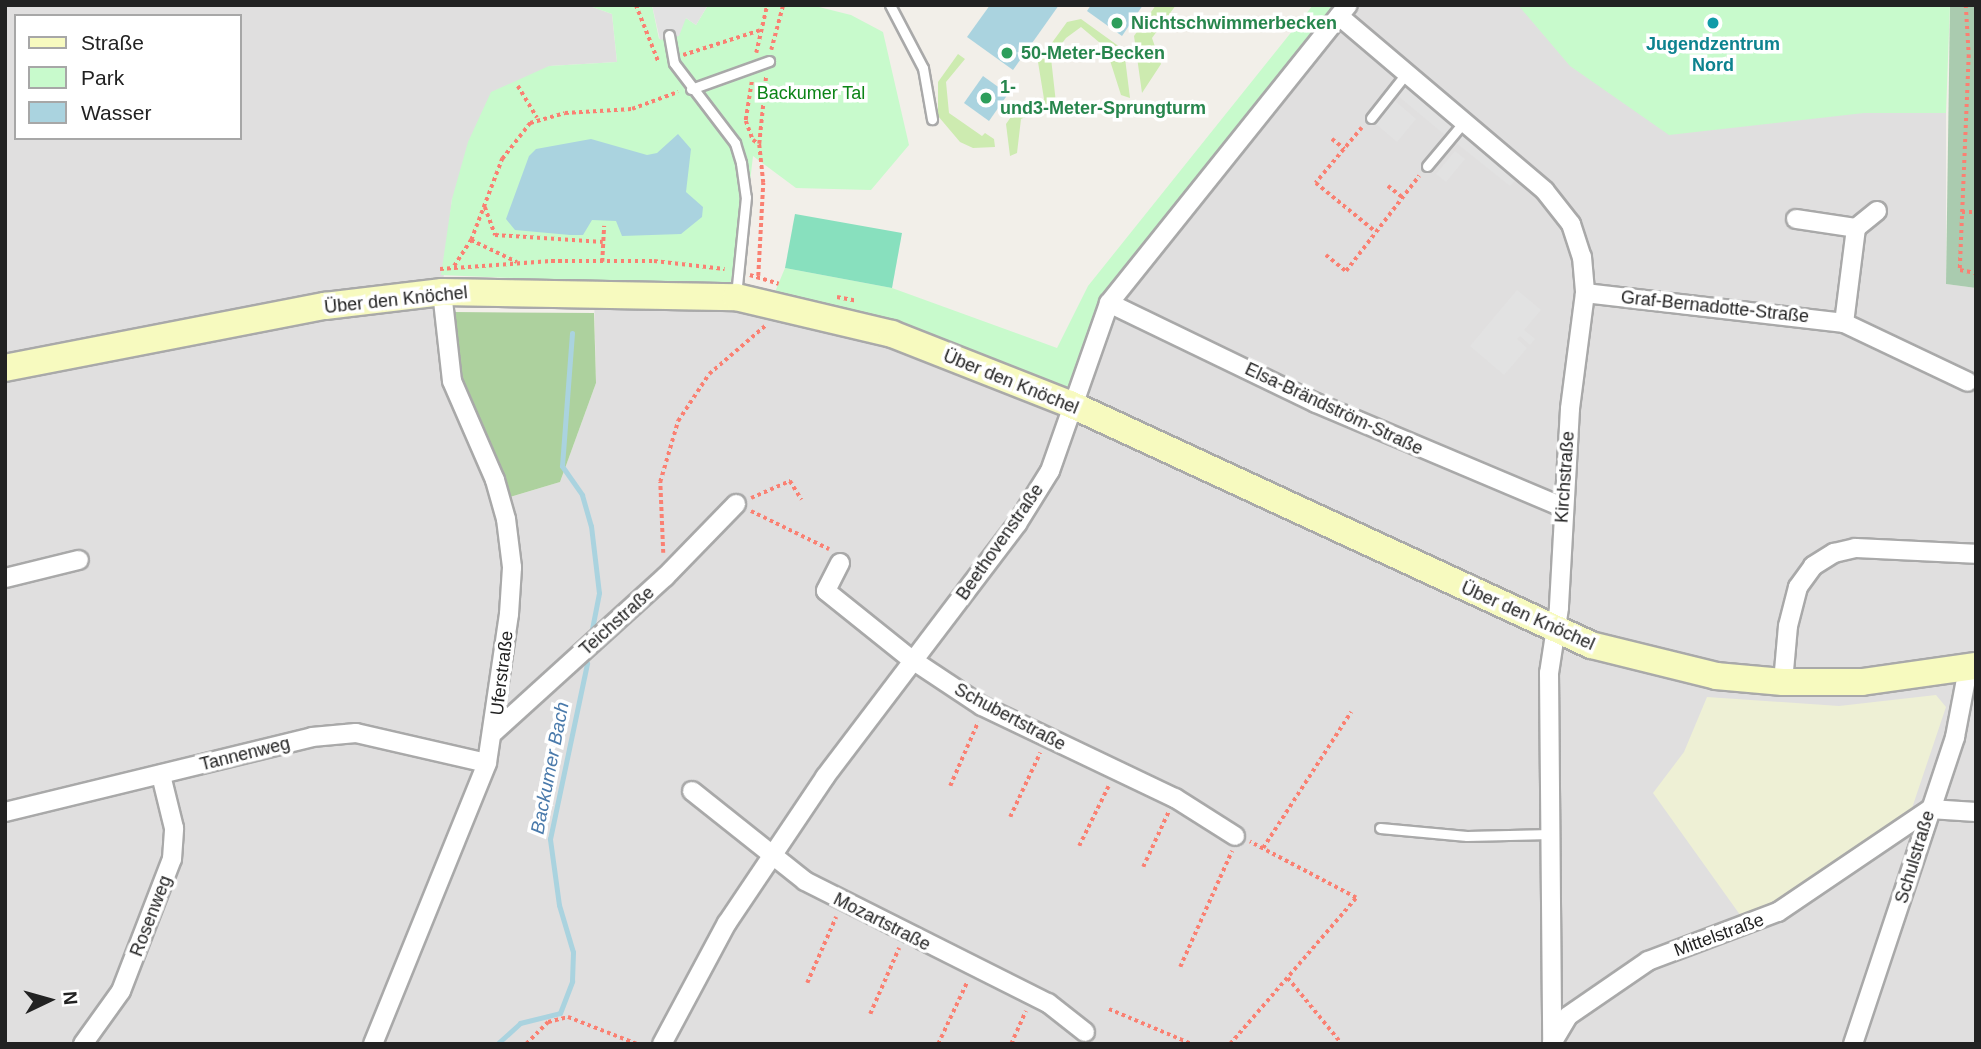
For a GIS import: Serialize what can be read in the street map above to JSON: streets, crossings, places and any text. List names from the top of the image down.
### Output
{
  "streets": {
    "main road": ["Über den Knöchel"],
    "street": [
      "Graf-Bernadotte-Straße",
      "Elsa-Brändström-Straße",
      "Kirchstraße",
      "Beethovenstraße",
      "Teichstraße",
      "Uferstraße",
      "Schubertstraße",
      "Tannenweg",
      "Schulstraße",
      "Rosenweg",
      "Mozartstraße",
      "Mittelstraße"
    ]
  },
  "crossings": [
    ["Über den Knöchel", "Kirchstraße"],
    ["Über den Knöchel", "Beethovenstraße"],
    ["Über den Knöchel", "Uferstraße"],
    ["Über den Knöchel", "Schulstraße"],
    ["Graf-Bernadotte-Straße", "Kirchstraße"],
    ["Elsa-Brändström-Straße", "Kirchstraße"],
    ["Elsa-Brändström-Straße", "Beethovenstraße"],
    ["Kirchstraße", "Beethovenstraße"],
    ["Kirchstraße", "Mittelstraße"],
    ["Beethovenstraße", "Schubertstraße"],
    ["Beethovenstraße", "Mozartstraße"],
    ["Teichstraße", "Uferstraße"],
    ["Uferstraße", "Tannenweg"],
    ["Tannenweg", "Rosenweg"],
    ["Schulstraße", "Mittelstraße"]
  ],
  "water": ["Backumer Bach"],
  "parks": ["Backumer Tal"],
  "places": [
    "Nichtschwimmerbecken",
    "Jugendzentrum Nord",
    "50-Meter-Becken",
    "1- und3-Meter-Sprungturm"
  ],
  "legend": ["Straße", "Park", "Wasser"],
  "north": "right"
}
